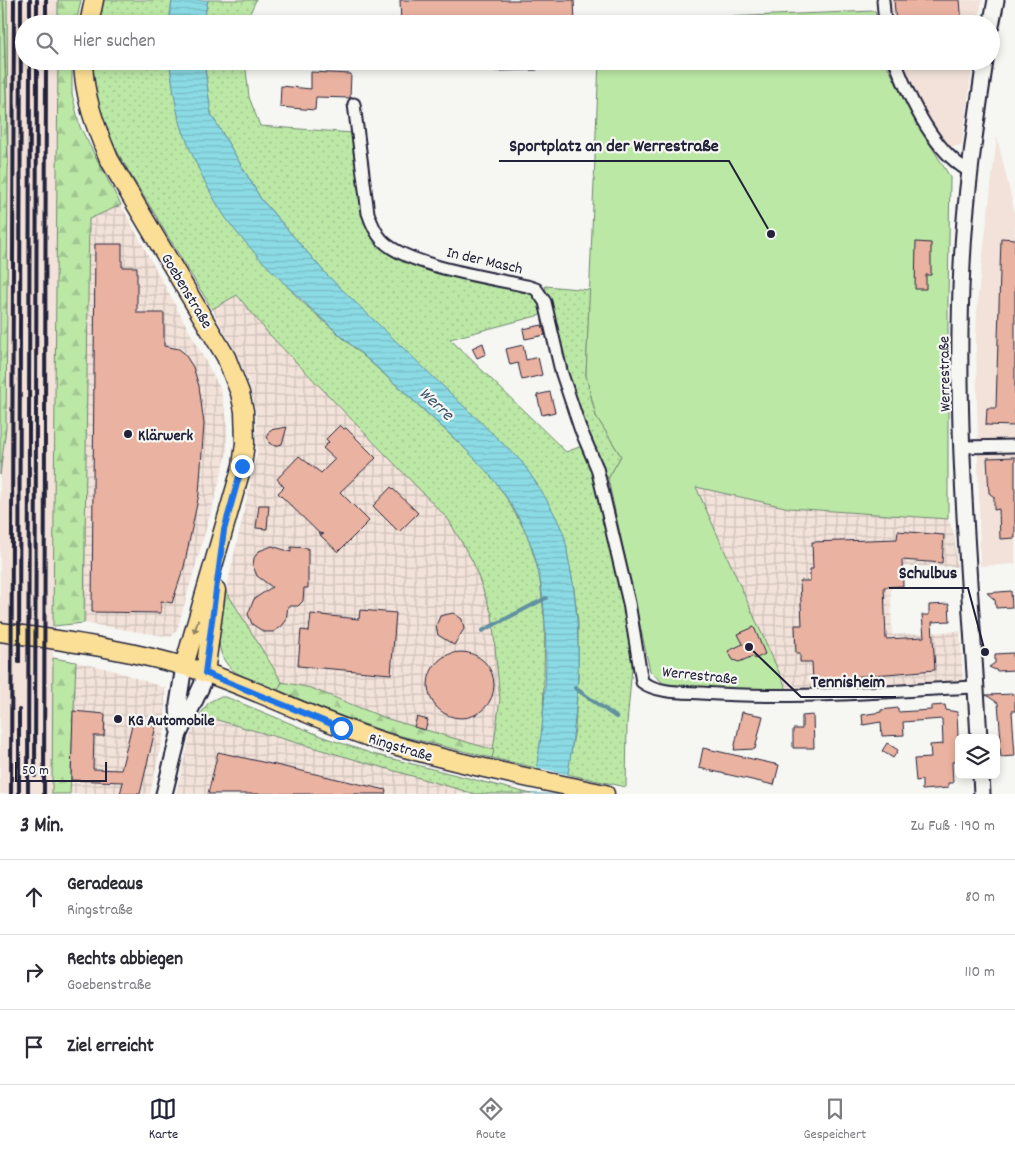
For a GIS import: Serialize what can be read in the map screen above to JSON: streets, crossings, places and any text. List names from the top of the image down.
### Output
{
  "streets": {
    "main road": ["Goebenstraße", "Werrestraße", "Ringstraße"],
    "street": ["In der Masch"]
  },
  "crossings": [
    ["In der Masch", "Werrestraße"],
    ["Goebenstraße", "Ringstraße"]
  ],
  "water": ["Werre"],
  "places": [
    "Sportplatz an der Werrestraße",
    "Klärwerk",
    "Tennisheim",
    "Schulbus",
    "KG Automobile"
  ],
  "scale_bar": "50 m",
  "page": {
    "search": "Hier suchen",
    "scale": "50 m",
    "heading": ["3 Min.", "Zu Fuß · 190 m"],
    "list": [
      ["Geradeaus", "Ringstraße", "80 m"],
      ["Rechts abbiegen", "Goebenstraße", "110 m"],
      "Ziel erreicht"
    ],
    "nav": ["Karte", "Route", "Gespeichert"]
  }
}
